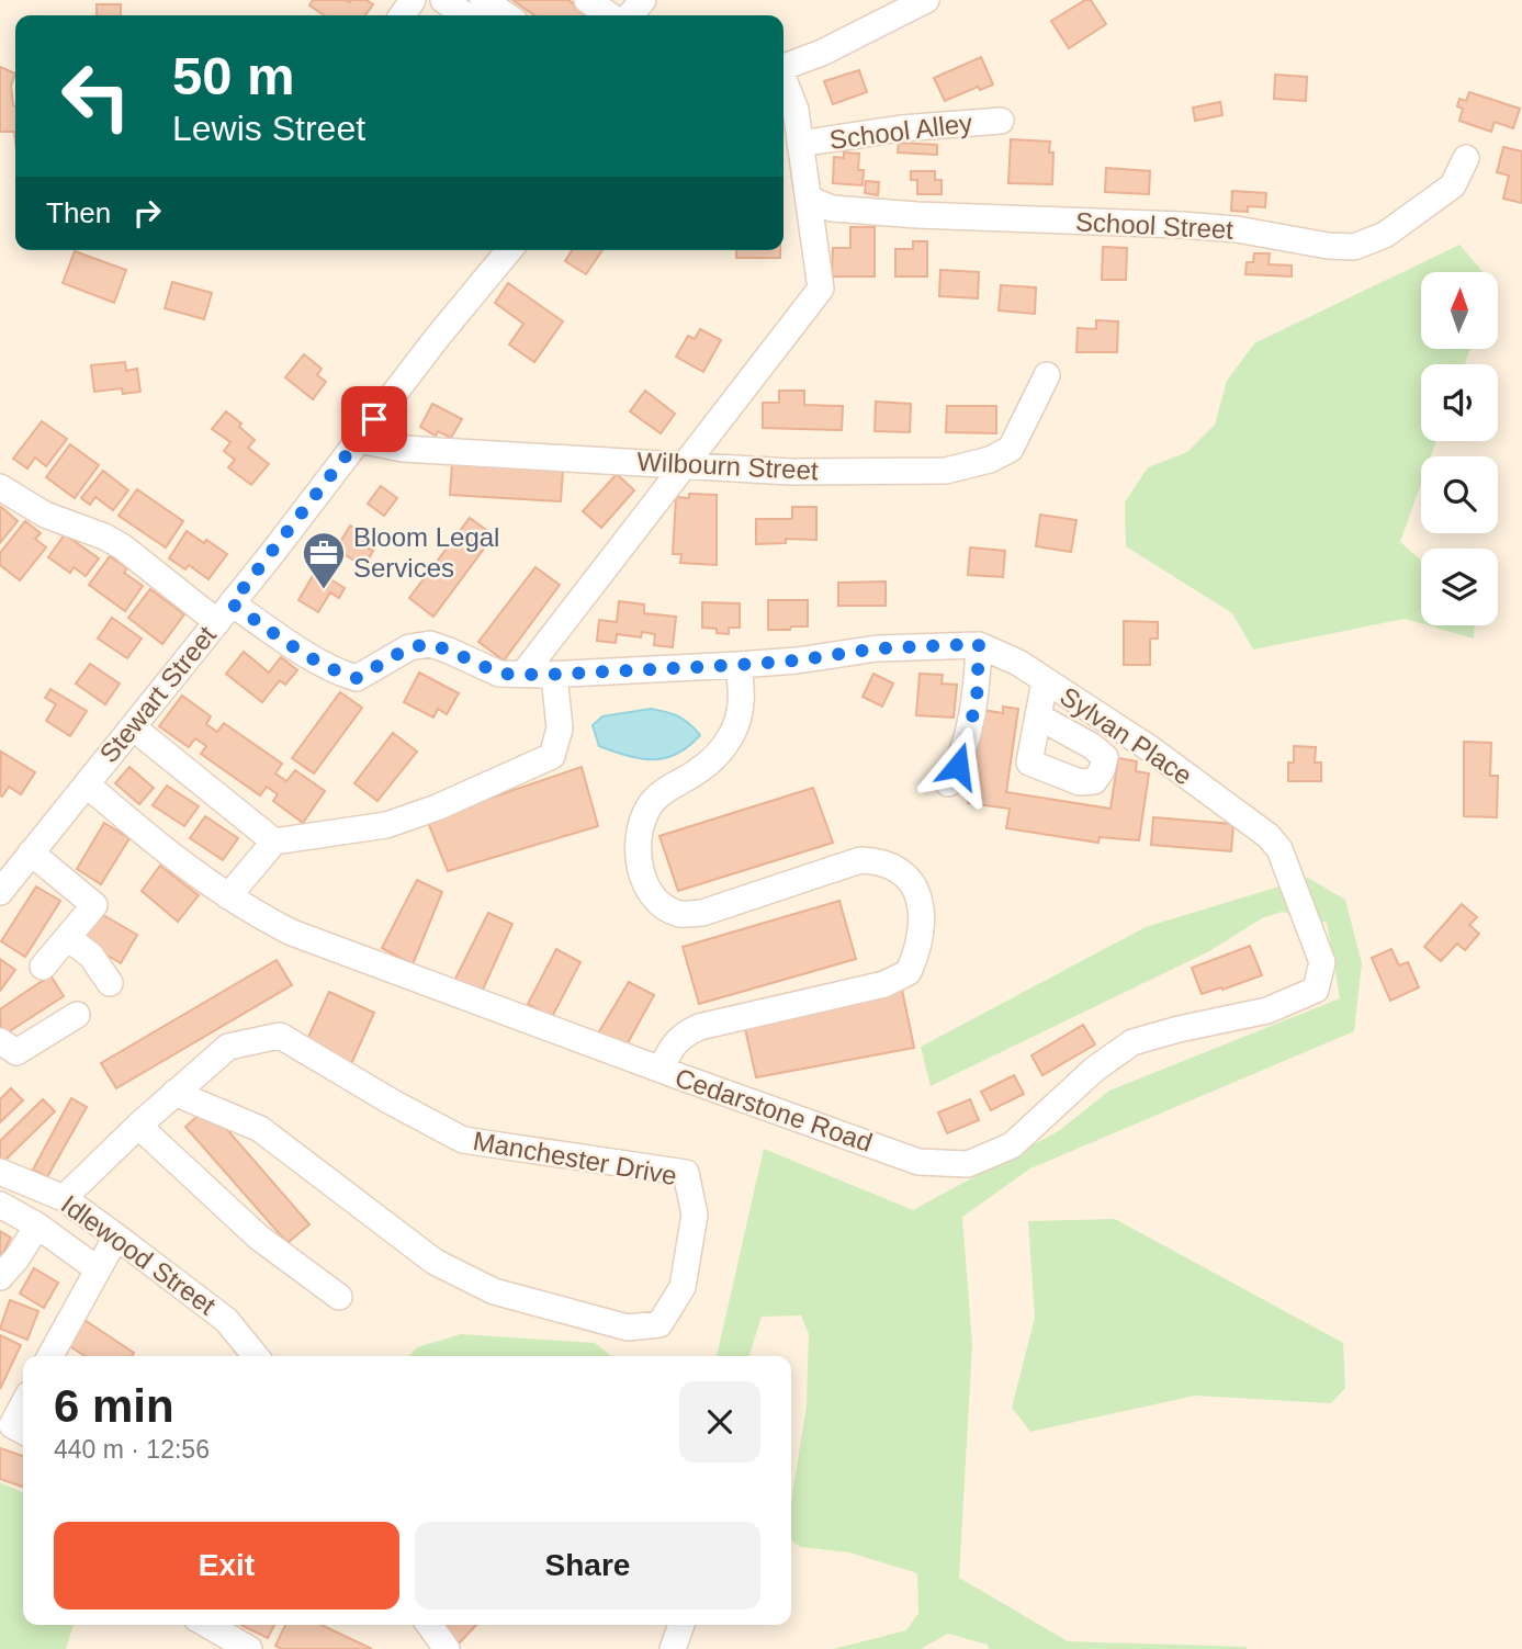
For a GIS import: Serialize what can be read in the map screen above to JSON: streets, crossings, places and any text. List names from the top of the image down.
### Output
{
  "streets": {
    "street": [
      "School Alley",
      "School Street",
      "Wilbourn Street",
      "Stewart Street",
      "Sylvan Place",
      "Cedarstone Road",
      "Manchester Drive",
      "Idlewood Street"
    ]
  },
  "crossings": [
    ["Wilbourn Street", "Stewart Street"],
    ["Stewart Street", "Cedarstone Road"],
    ["Sylvan Place", "Cedarstone Road"],
    ["Manchester Drive", "Idlewood Street"]
  ],
  "places": {
    "office": ["Bloom Legal Services"]
  },
  "north": "top",
  "page": {
    "turn": ["50 m", "Lewis Street"],
    "then": "Then",
    "heading": ["6 min", "440 m · 12:56"],
    "buttons": ["Exit", "Share"]
  }
}
